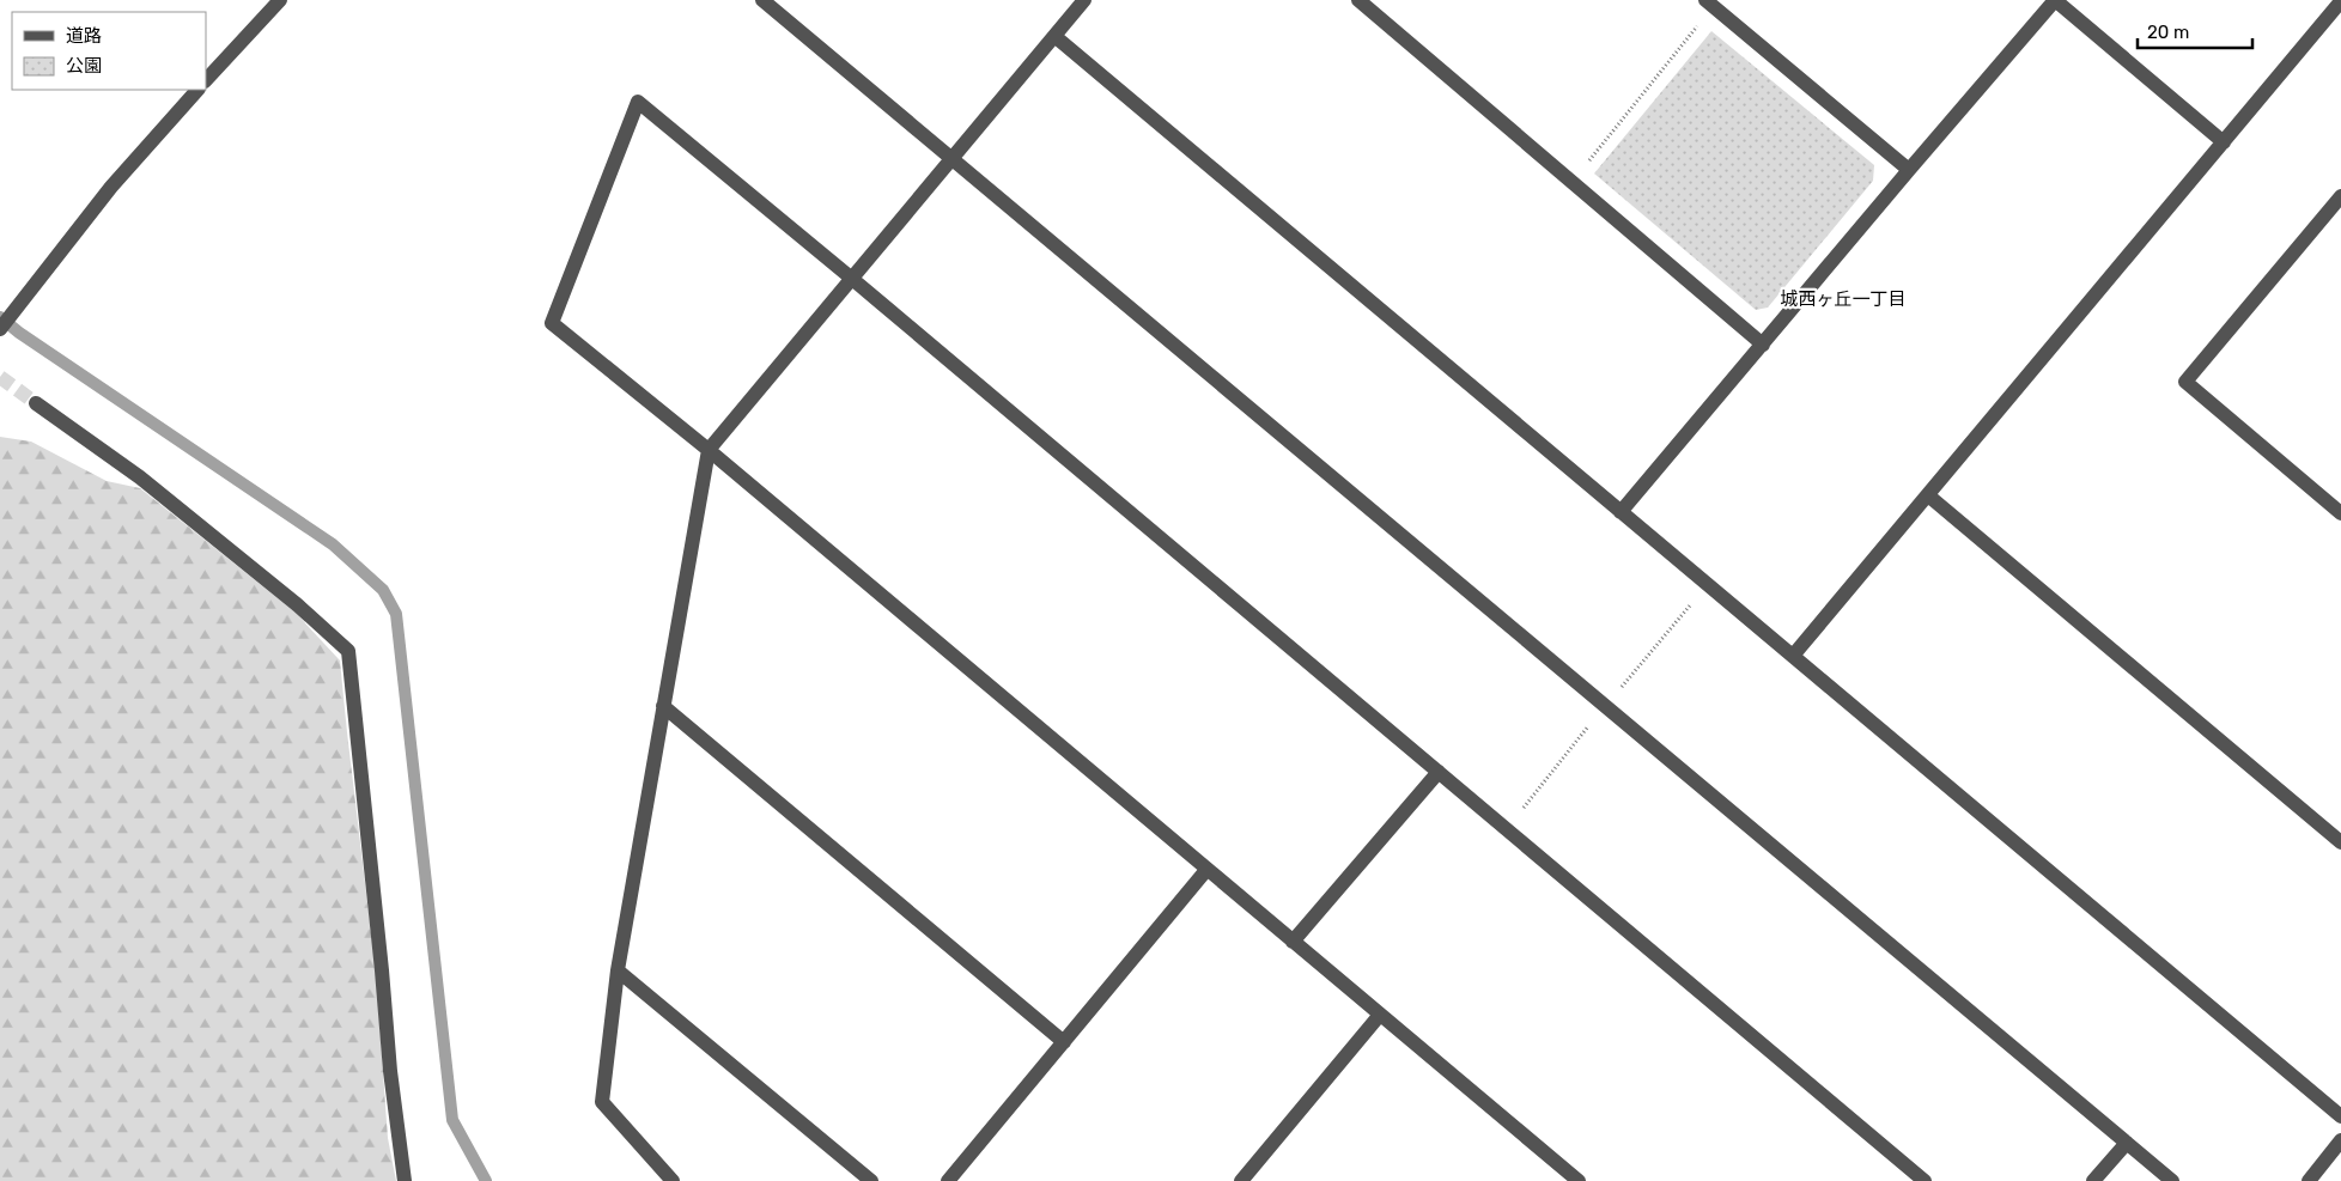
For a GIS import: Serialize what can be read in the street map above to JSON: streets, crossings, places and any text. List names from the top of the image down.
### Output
{
  "districts": ["城西ヶ丘一丁目"],
  "legend": ["道路", "公園"],
  "scale_bar": "20 m"
}
